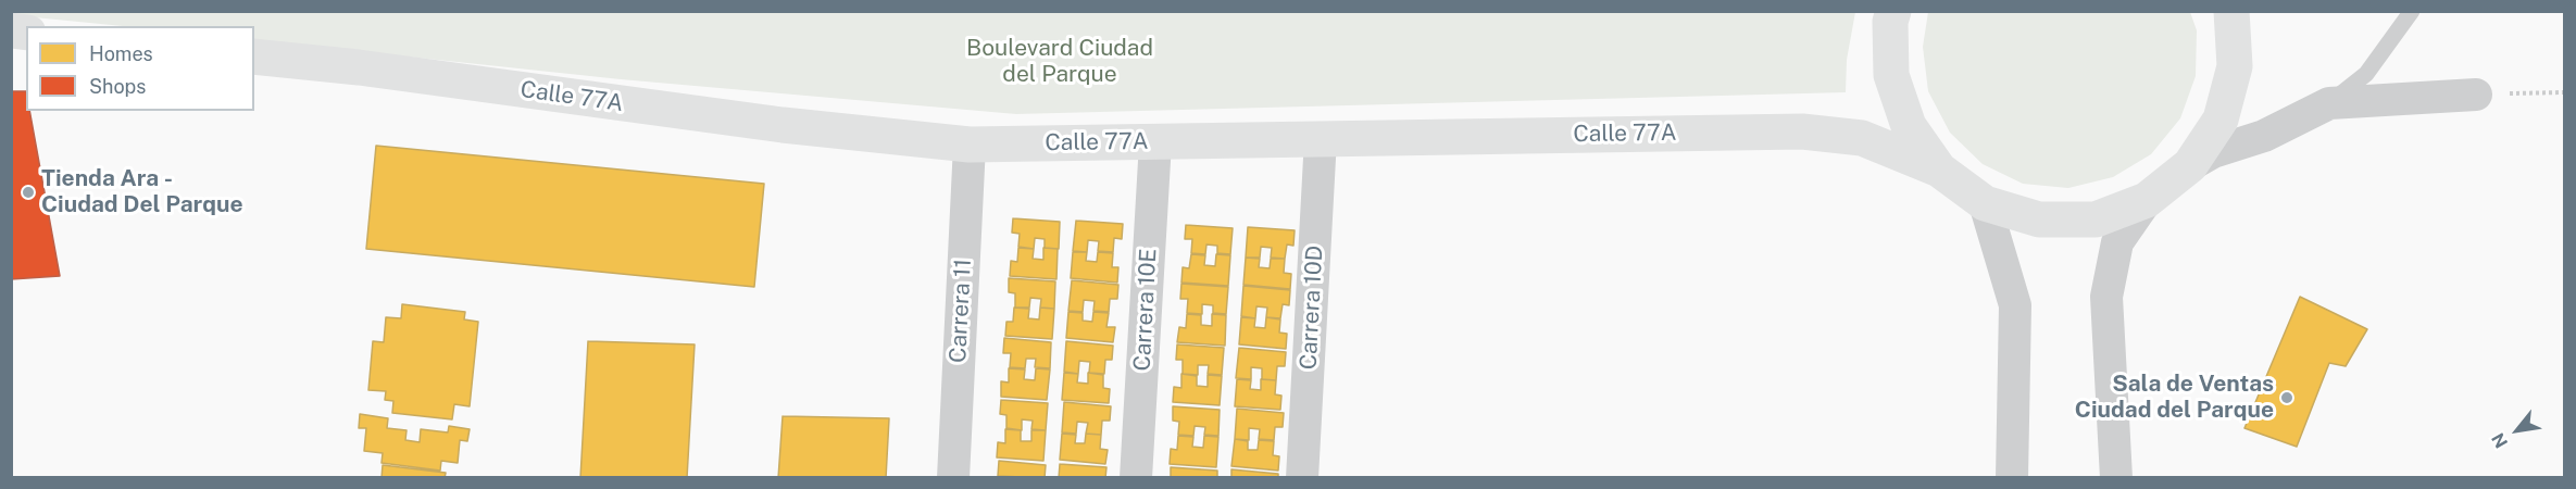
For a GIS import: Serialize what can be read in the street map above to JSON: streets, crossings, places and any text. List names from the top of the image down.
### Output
{
  "streets": {
    "street": [
      "Calle 77A",
      "Carrera 10D",
      "Carrera 10E",
      "Carrera 11"
    ]
  },
  "crossings": [
    ["Calle 77A", "Carrera 10D"],
    ["Calle 77A", "Carrera 10E"],
    ["Calle 77A", "Carrera 11"]
  ],
  "parks": ["Boulevard Ciudad del Parque"],
  "places": ["Tienda Ara - Ciudad Del Parque", "Sala de Ventas Ciudad del Parque"],
  "legend": ["Homes", "Shops"],
  "north": "bottom left"
}
